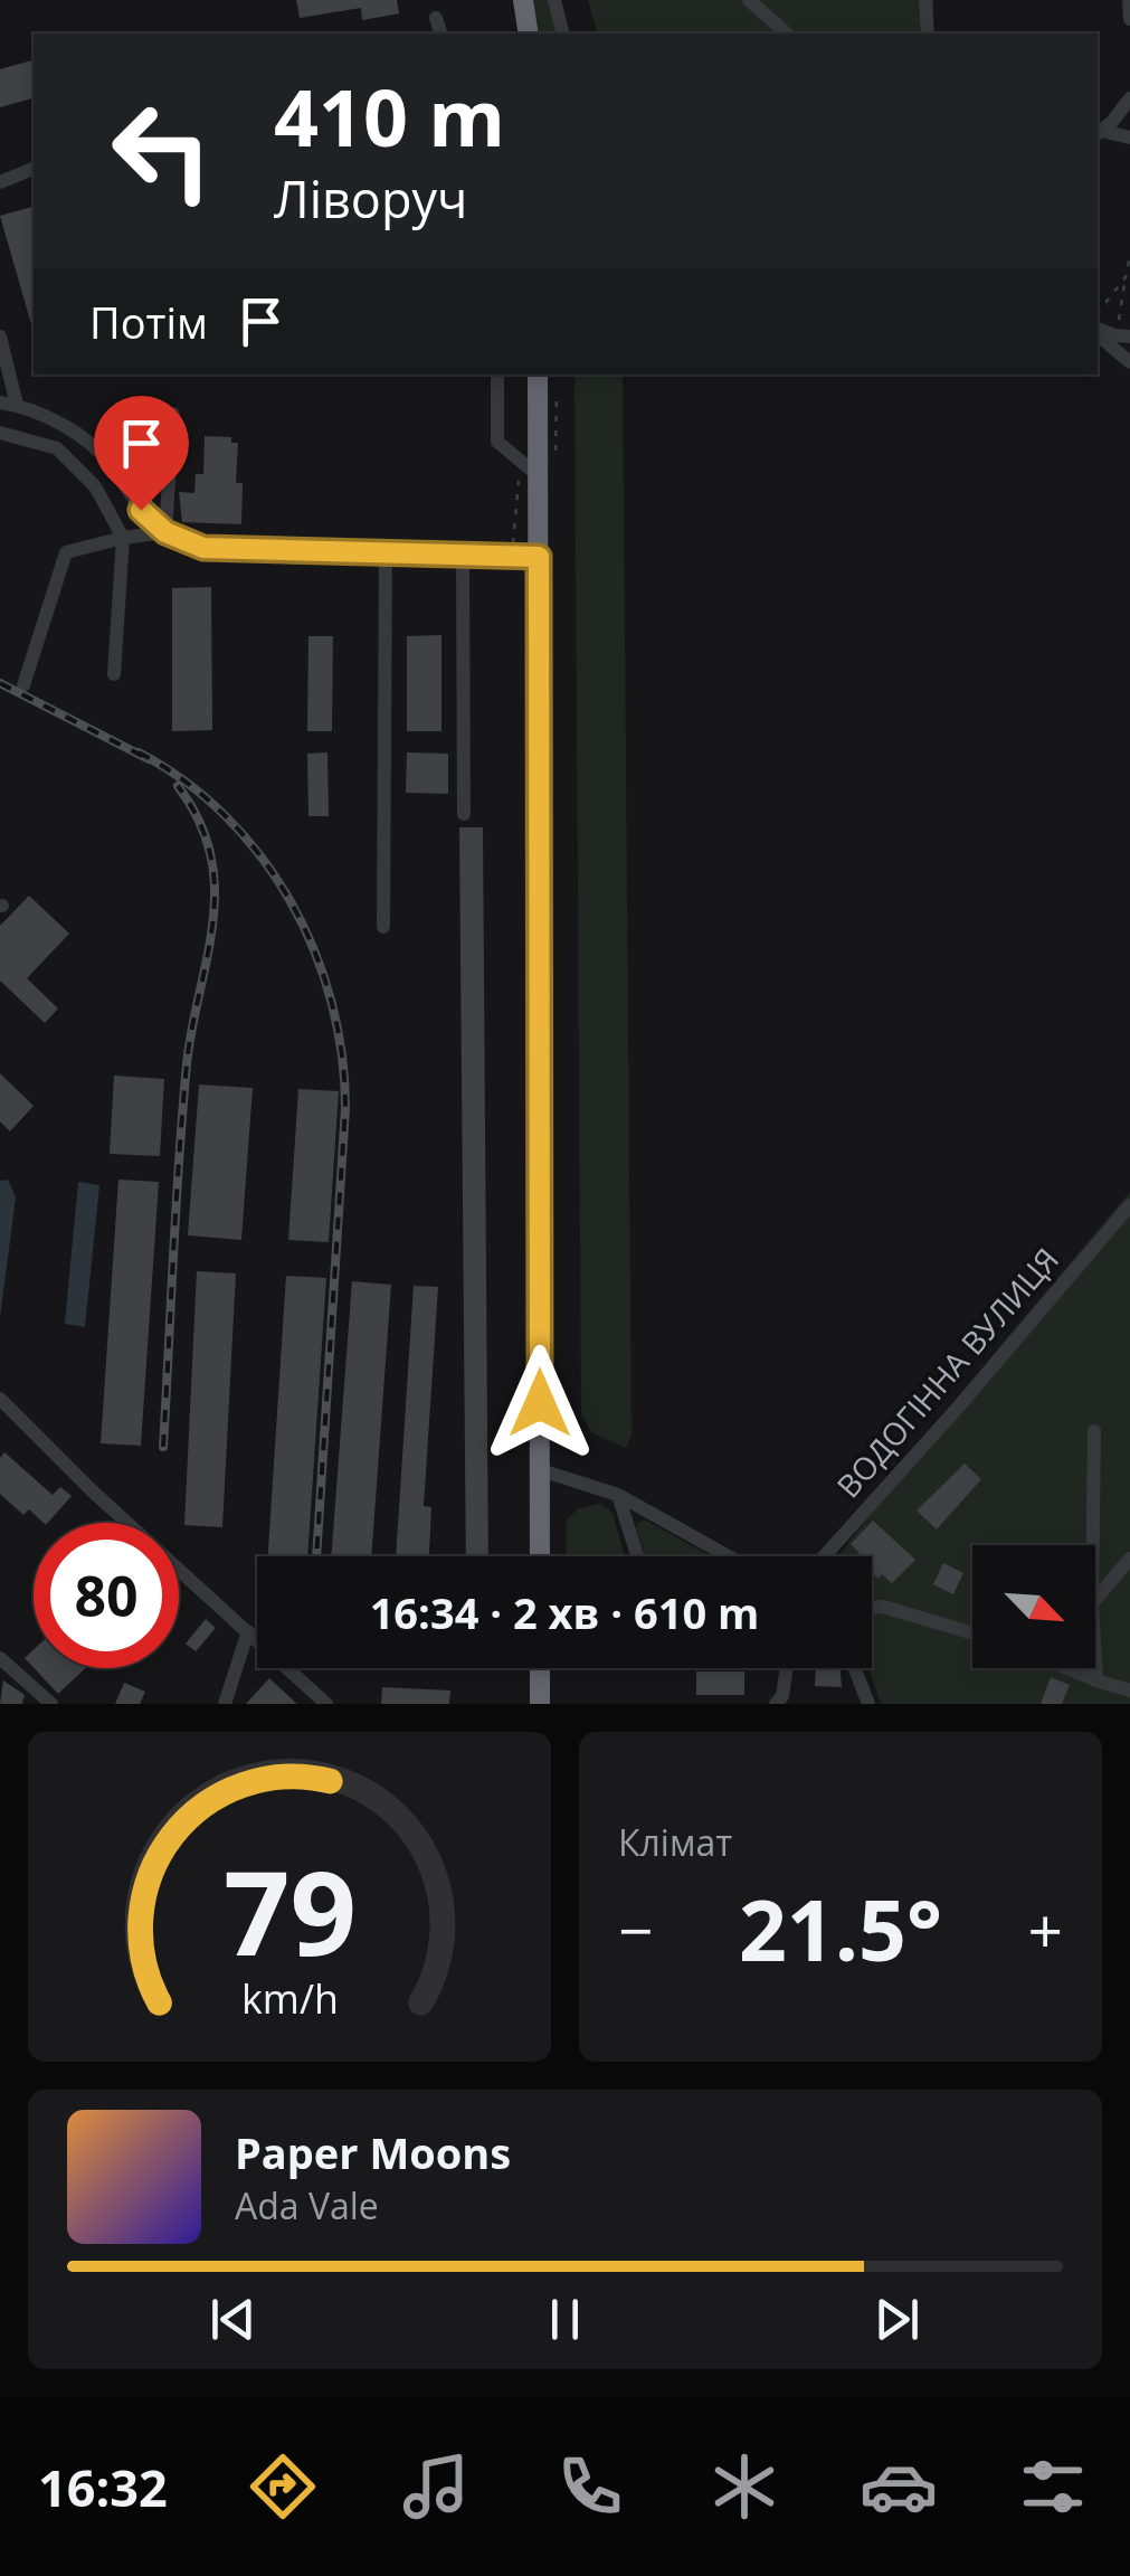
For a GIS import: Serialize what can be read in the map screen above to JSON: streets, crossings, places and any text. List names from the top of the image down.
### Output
{
  "streets": {
    "street": ["ВОДОГІННА ВУЛИЦЯ"]
  },
  "north": "bottom right",
  "page": {
    "turn": ["410 m", "Ліворуч"],
    "then": "Потім",
    "limit": "80",
    "trip": "16:34 · 2 хв · 610 m",
    "tile": "Клімат",
    "heat": ["−", "21.5°", "+"],
    "song": ["Paper Moons", "Ada Vale"],
    "tabs": "16:32",
    "gauge": ["79", "km/h"]
  }
}
